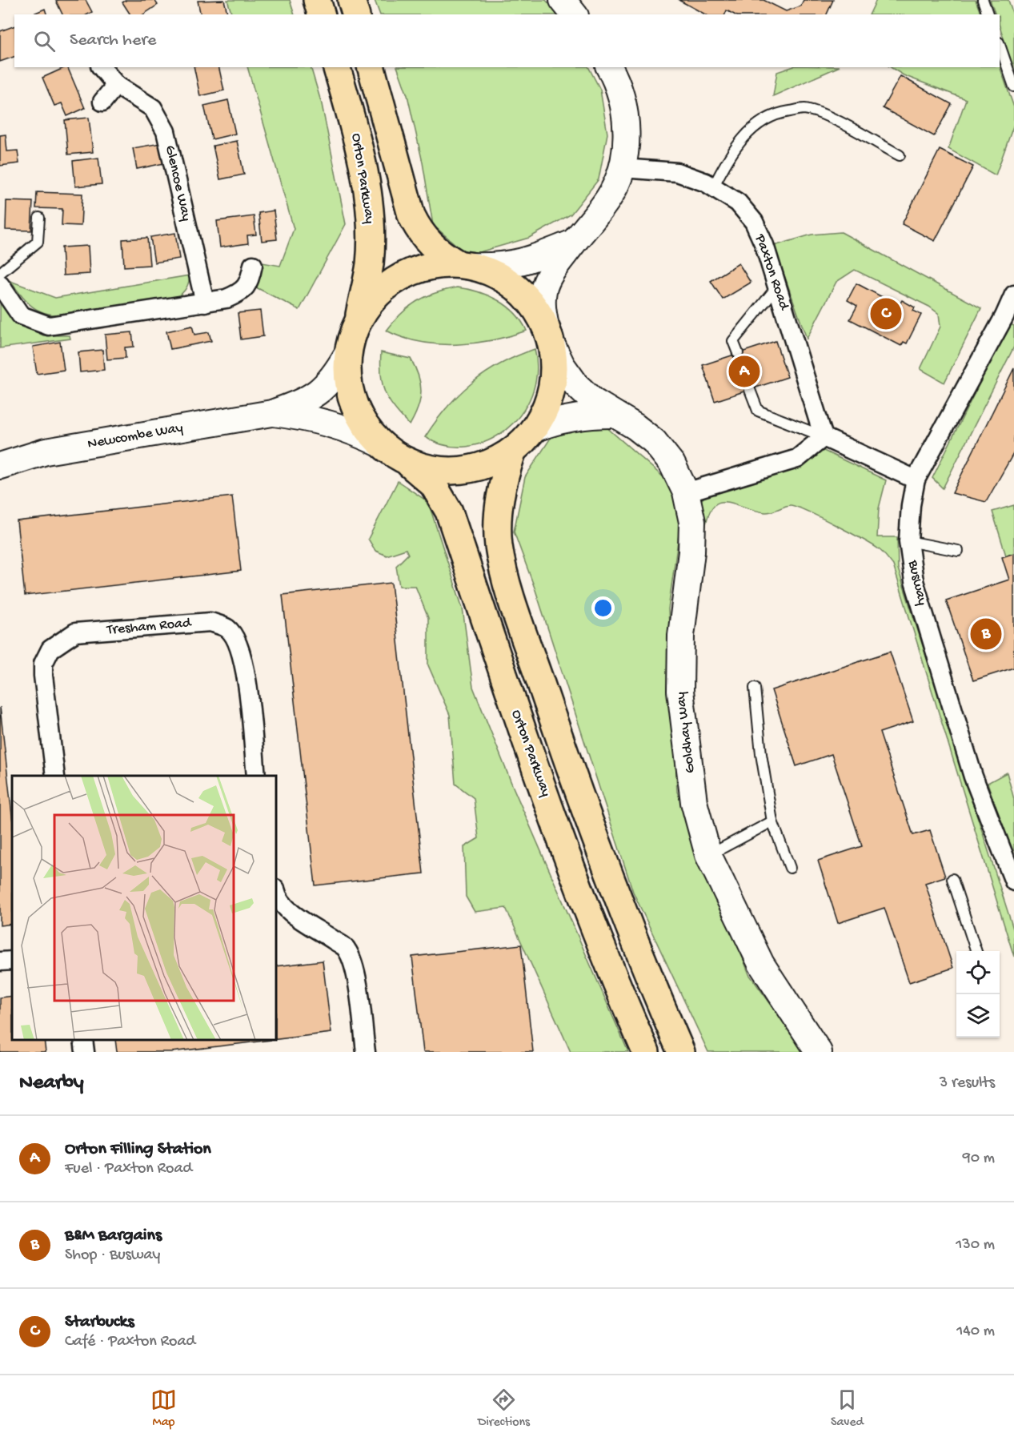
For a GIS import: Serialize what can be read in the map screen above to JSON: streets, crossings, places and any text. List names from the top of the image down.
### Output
{
  "streets": {
    "main road": ["Orton Parkway"],
    "street": [
      "Glencoe Way",
      "Paxton Road",
      "Newcombe Way",
      "Busway",
      "Tresham Road",
      "Goldhay Way"
    ]
  },
  "crossings": [
    ["Paxton Road", "Goldhay Way"]
  ],
  "page": {
    "search": "Search here",
    "pins": ["C", "A", "B"],
    "heading": ["Nearby", "3 results"],
    "list": [
      {
        "mark": "A",
        "name": "Orton Filling Station",
        "note": "Fuel · Paxton Road",
        "value": "90 m"
      },
      {
        "mark": "B",
        "name": "B&M Bargains",
        "note": "Shop · Busway",
        "value": "130 m"
      },
      {
        "mark": "C",
        "name": "Starbucks",
        "note": "Café · Paxton Road",
        "value": "140 m"
      }
    ],
    "nav": ["Map", "Directions", "Saved"]
  }
}
